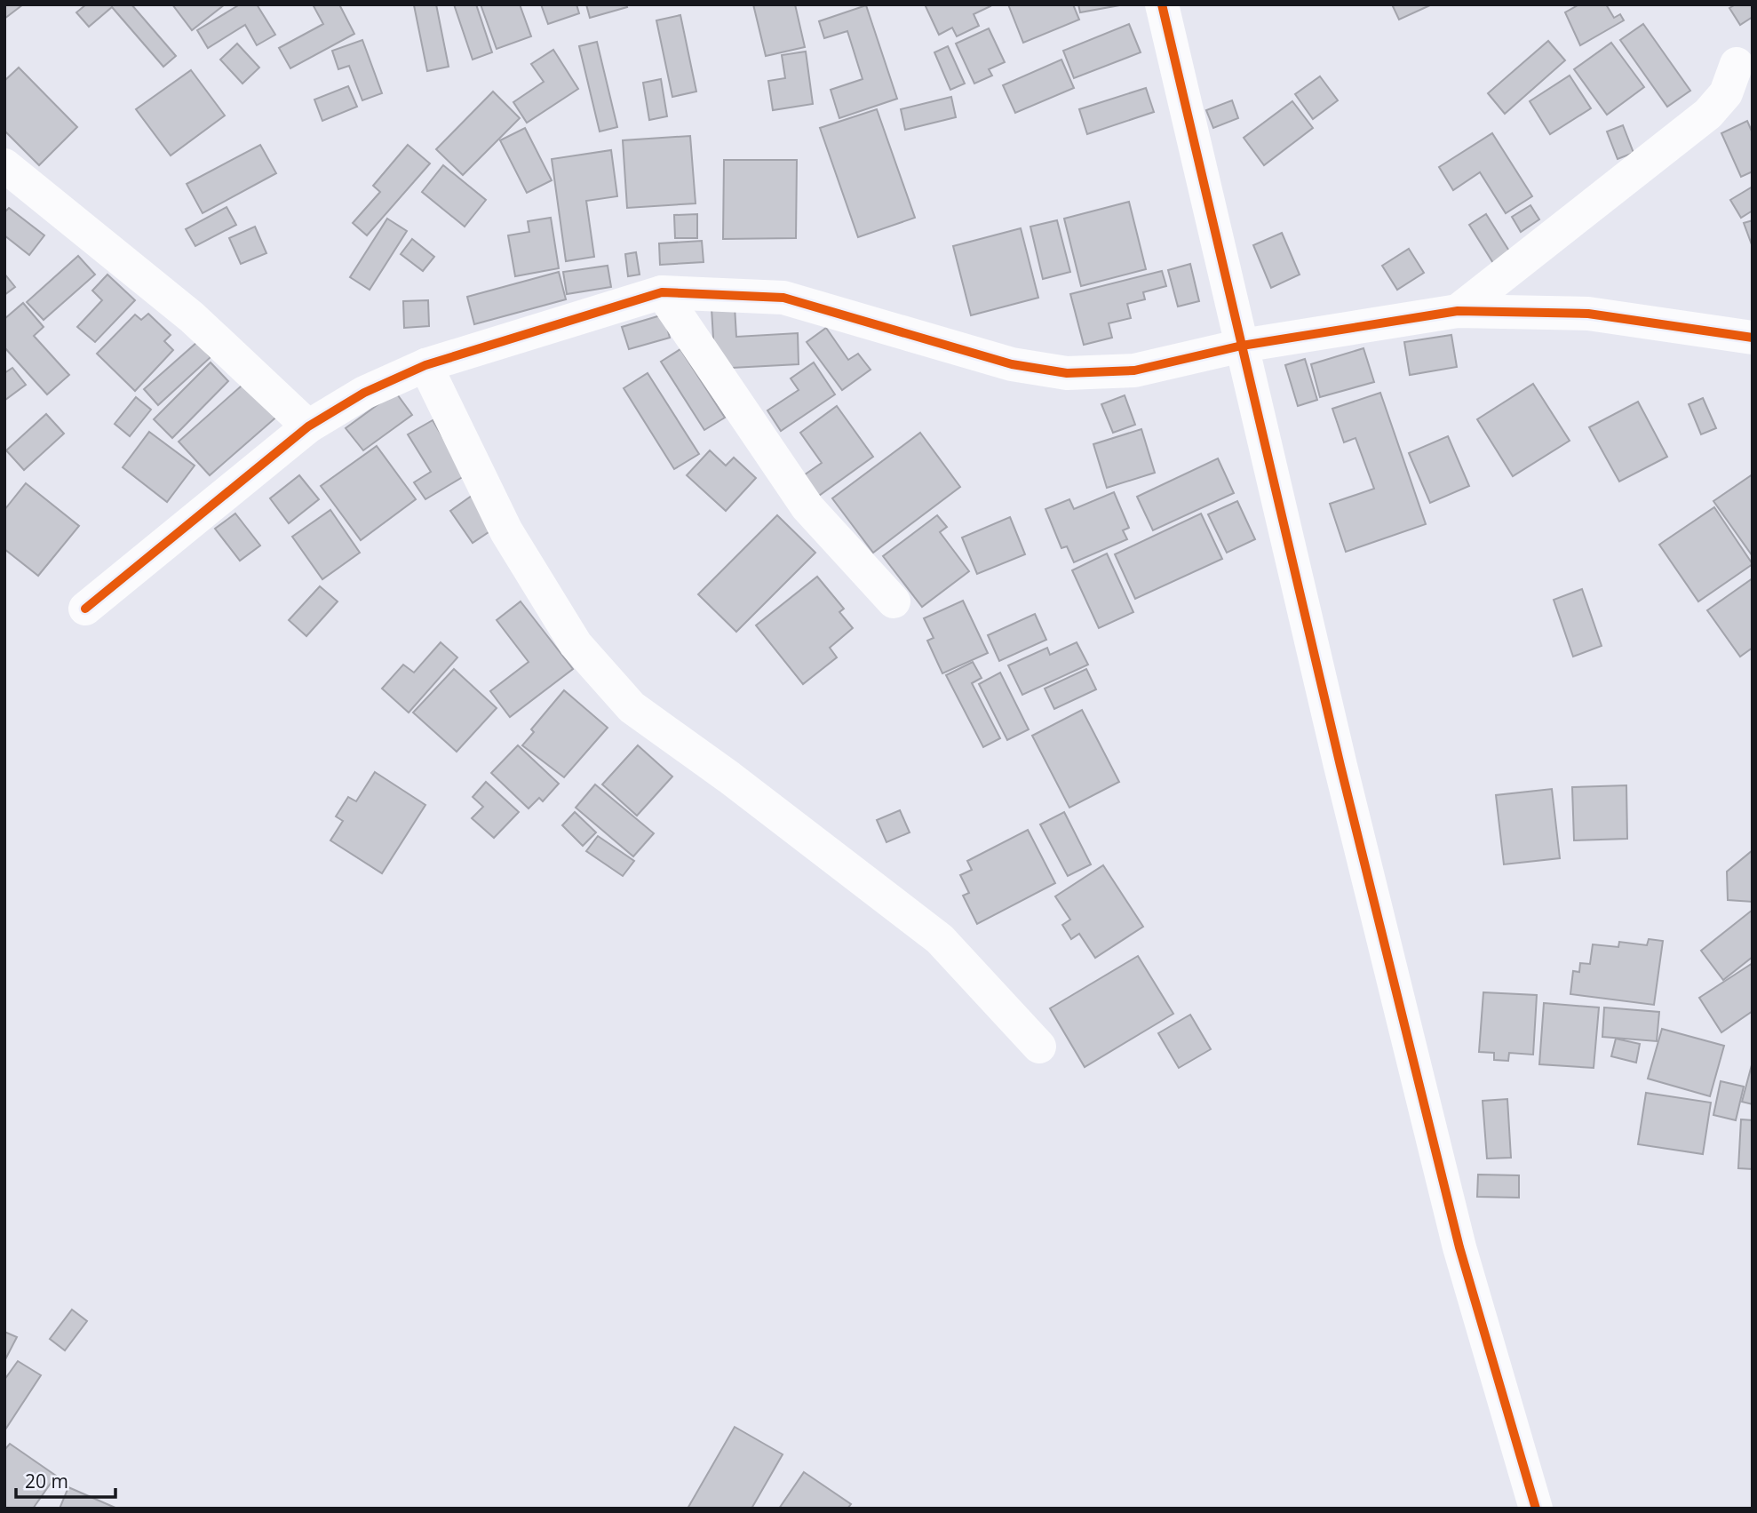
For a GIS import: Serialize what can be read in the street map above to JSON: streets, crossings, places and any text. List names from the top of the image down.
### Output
{
  "scale_bar": "20 m"
}
